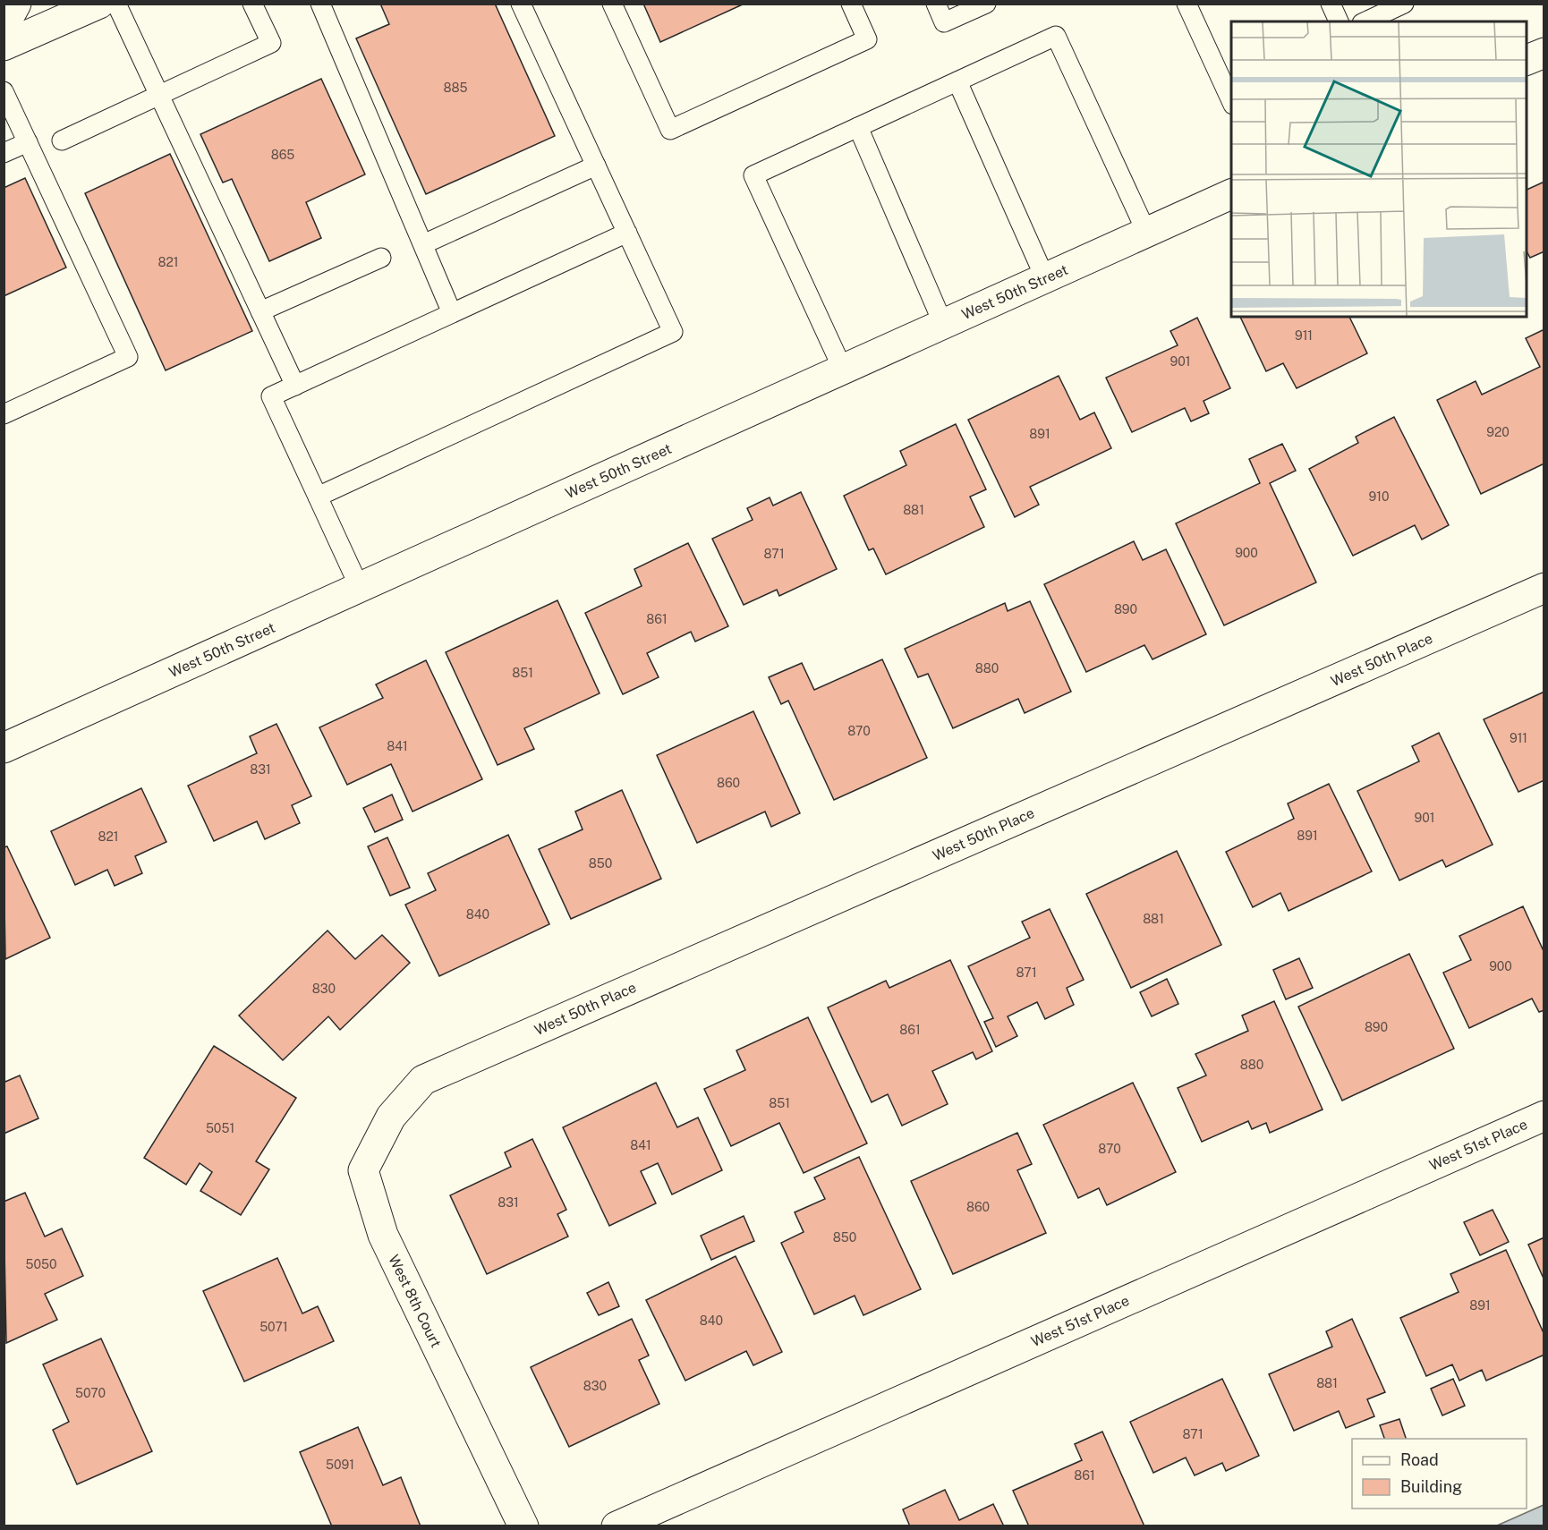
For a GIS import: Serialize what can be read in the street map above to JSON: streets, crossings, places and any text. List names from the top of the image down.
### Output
{
  "streets": {
    "street": [
      "West 50th Street",
      "West 50th Place",
      "West 51st Place",
      "West 8th Court"
    ]
  },
  "crossings": [
    ["West 50th Place", "West 8th Court"]
  ],
  "house_numbers": [
    "885",
    "865",
    "821",
    "911",
    "901",
    "920",
    "891",
    "910",
    "881",
    "900",
    "871",
    "890",
    "861",
    "880",
    "851",
    "870",
    "911",
    "841",
    "831",
    "860",
    "901",
    "891",
    "821",
    "850",
    "840",
    "881",
    "900",
    "871",
    "830",
    "890",
    "861",
    "880",
    "851",
    "5051",
    "841",
    "870",
    "831",
    "860",
    "850",
    "5050",
    "891",
    "840",
    "5071",
    "881",
    "830",
    "5070",
    "871",
    "5091",
    "861"
  ],
  "legend": ["Road", "Building"]
}
